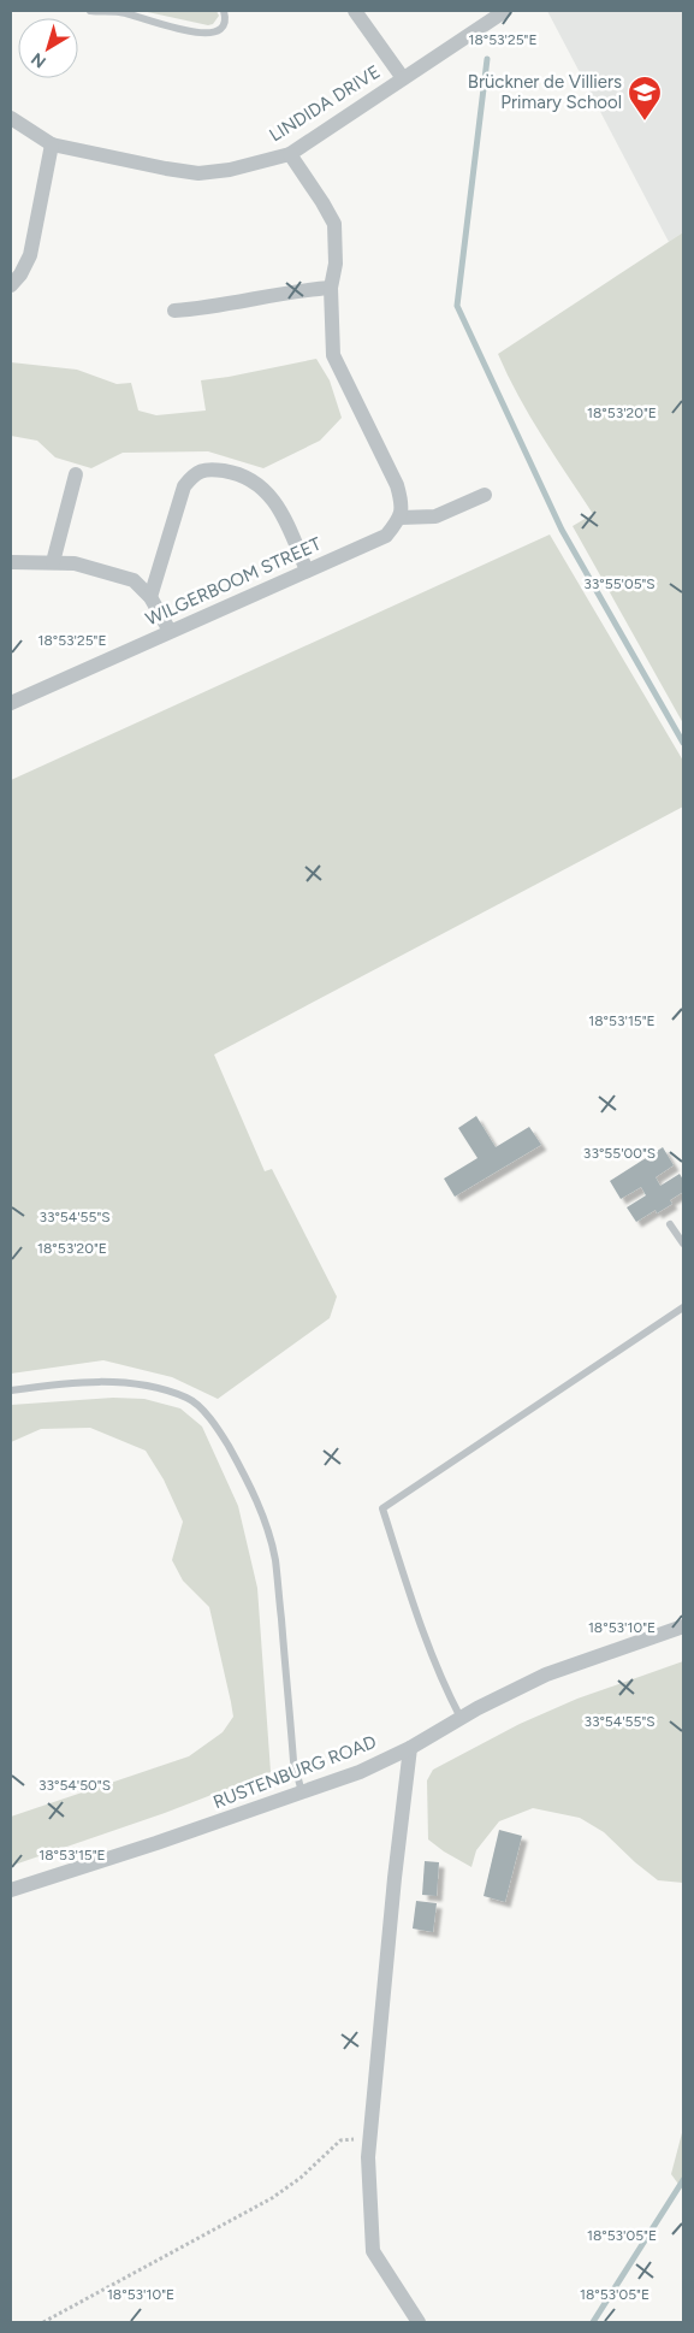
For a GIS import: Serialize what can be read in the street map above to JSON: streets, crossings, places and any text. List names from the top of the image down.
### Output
{
  "streets": {
    "street": ["LINDIDA DRIVE", "WILGERBOOM STREET", "RUSTENBURG ROAD"]
  },
  "places": {
    "school or university": ["Brückner de Villiers Primary School"]
  },
  "north": "bottom left",
  "coordinates": [
    "18°53'25\"E",
    "18°53'20\"E",
    "33°55'05\"S",
    "18°53'15\"E",
    "33°55'00\"S",
    "33°54'55\"S",
    "18°53'10\"E",
    "33°54'50\"S",
    "18°53'05\"E"
  ]
}
